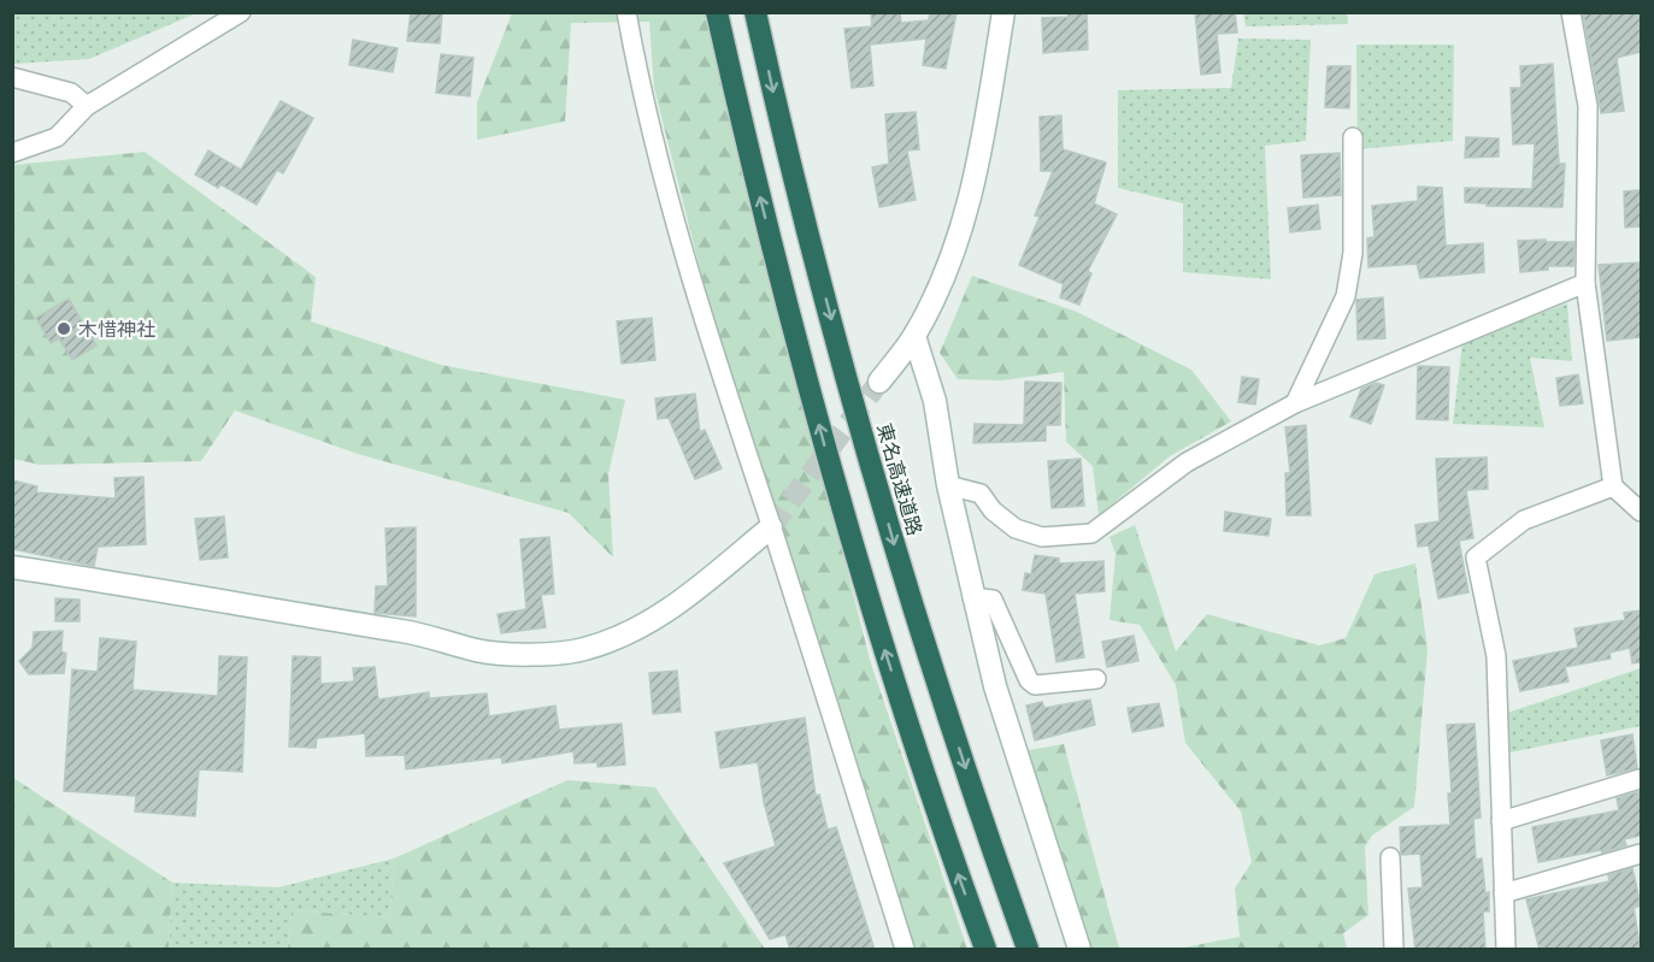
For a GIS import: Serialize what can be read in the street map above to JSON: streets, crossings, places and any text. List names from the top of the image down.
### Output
{
  "streets": {
    "highway": ["東名高速道路"]
  },
  "places": ["木惜神社"]
}
